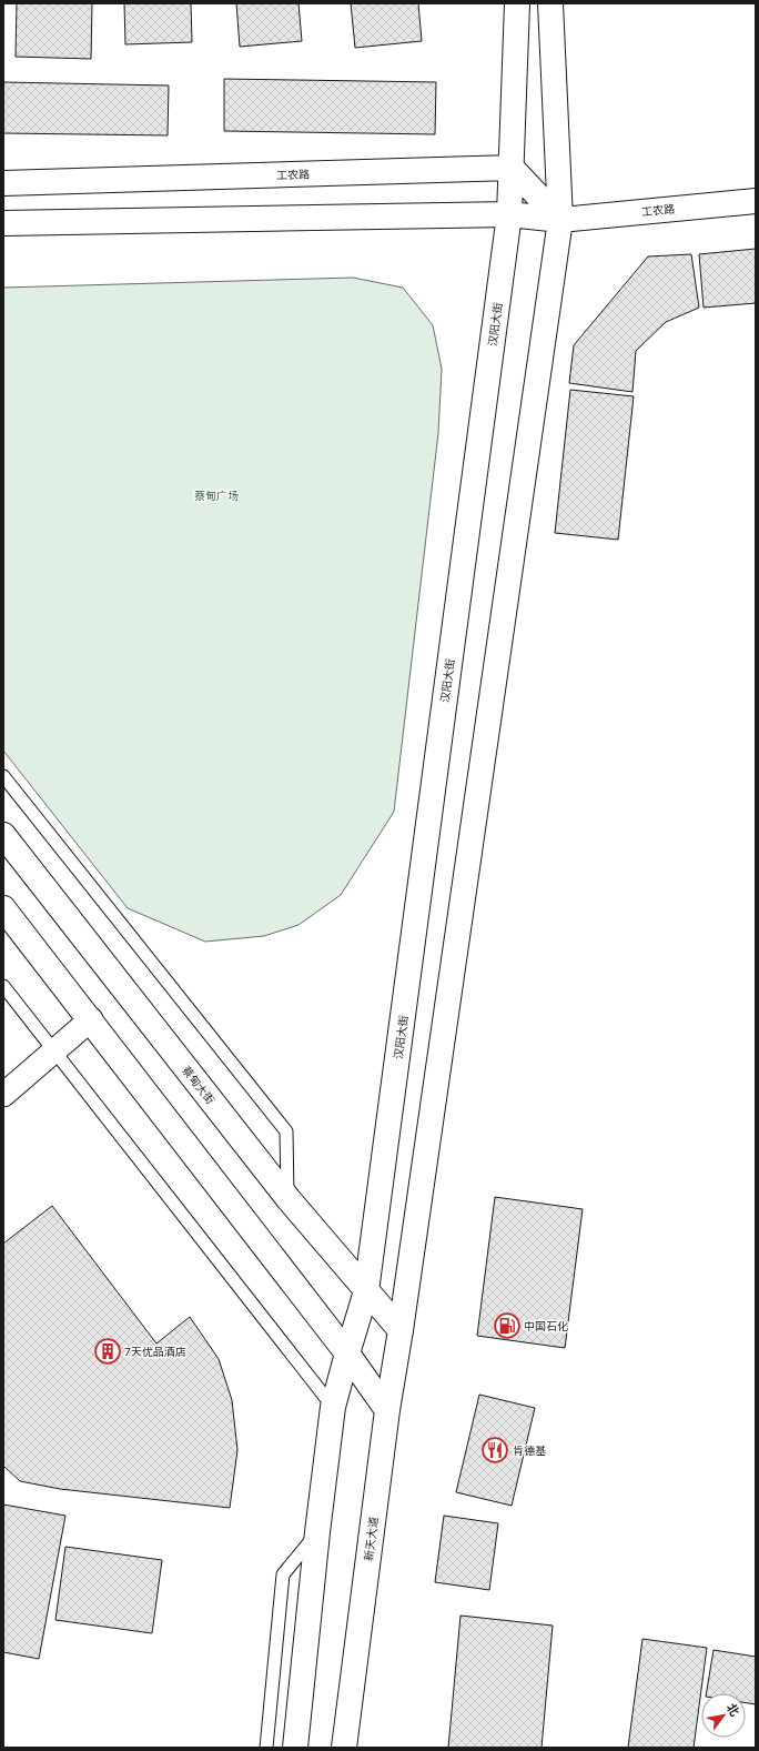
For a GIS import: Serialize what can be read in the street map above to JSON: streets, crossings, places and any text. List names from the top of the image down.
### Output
{
  "streets": {
    "street": [
      "工农路",
      "汉阳大街",
      "蔡甸大街",
      "新天大道"
    ]
  },
  "crossings": [
    ["工农路", "汉阳大街"],
    ["汉阳大街", "蔡甸大街"],
    ["蔡甸大街", "新天大道"]
  ],
  "parks": ["蔡甸广场"],
  "places": {
    "fuel station": ["中国石化"],
    "building": ["7天优品酒店"],
    "restaurant": ["肯德基"]
  },
  "north": "top right"
}
